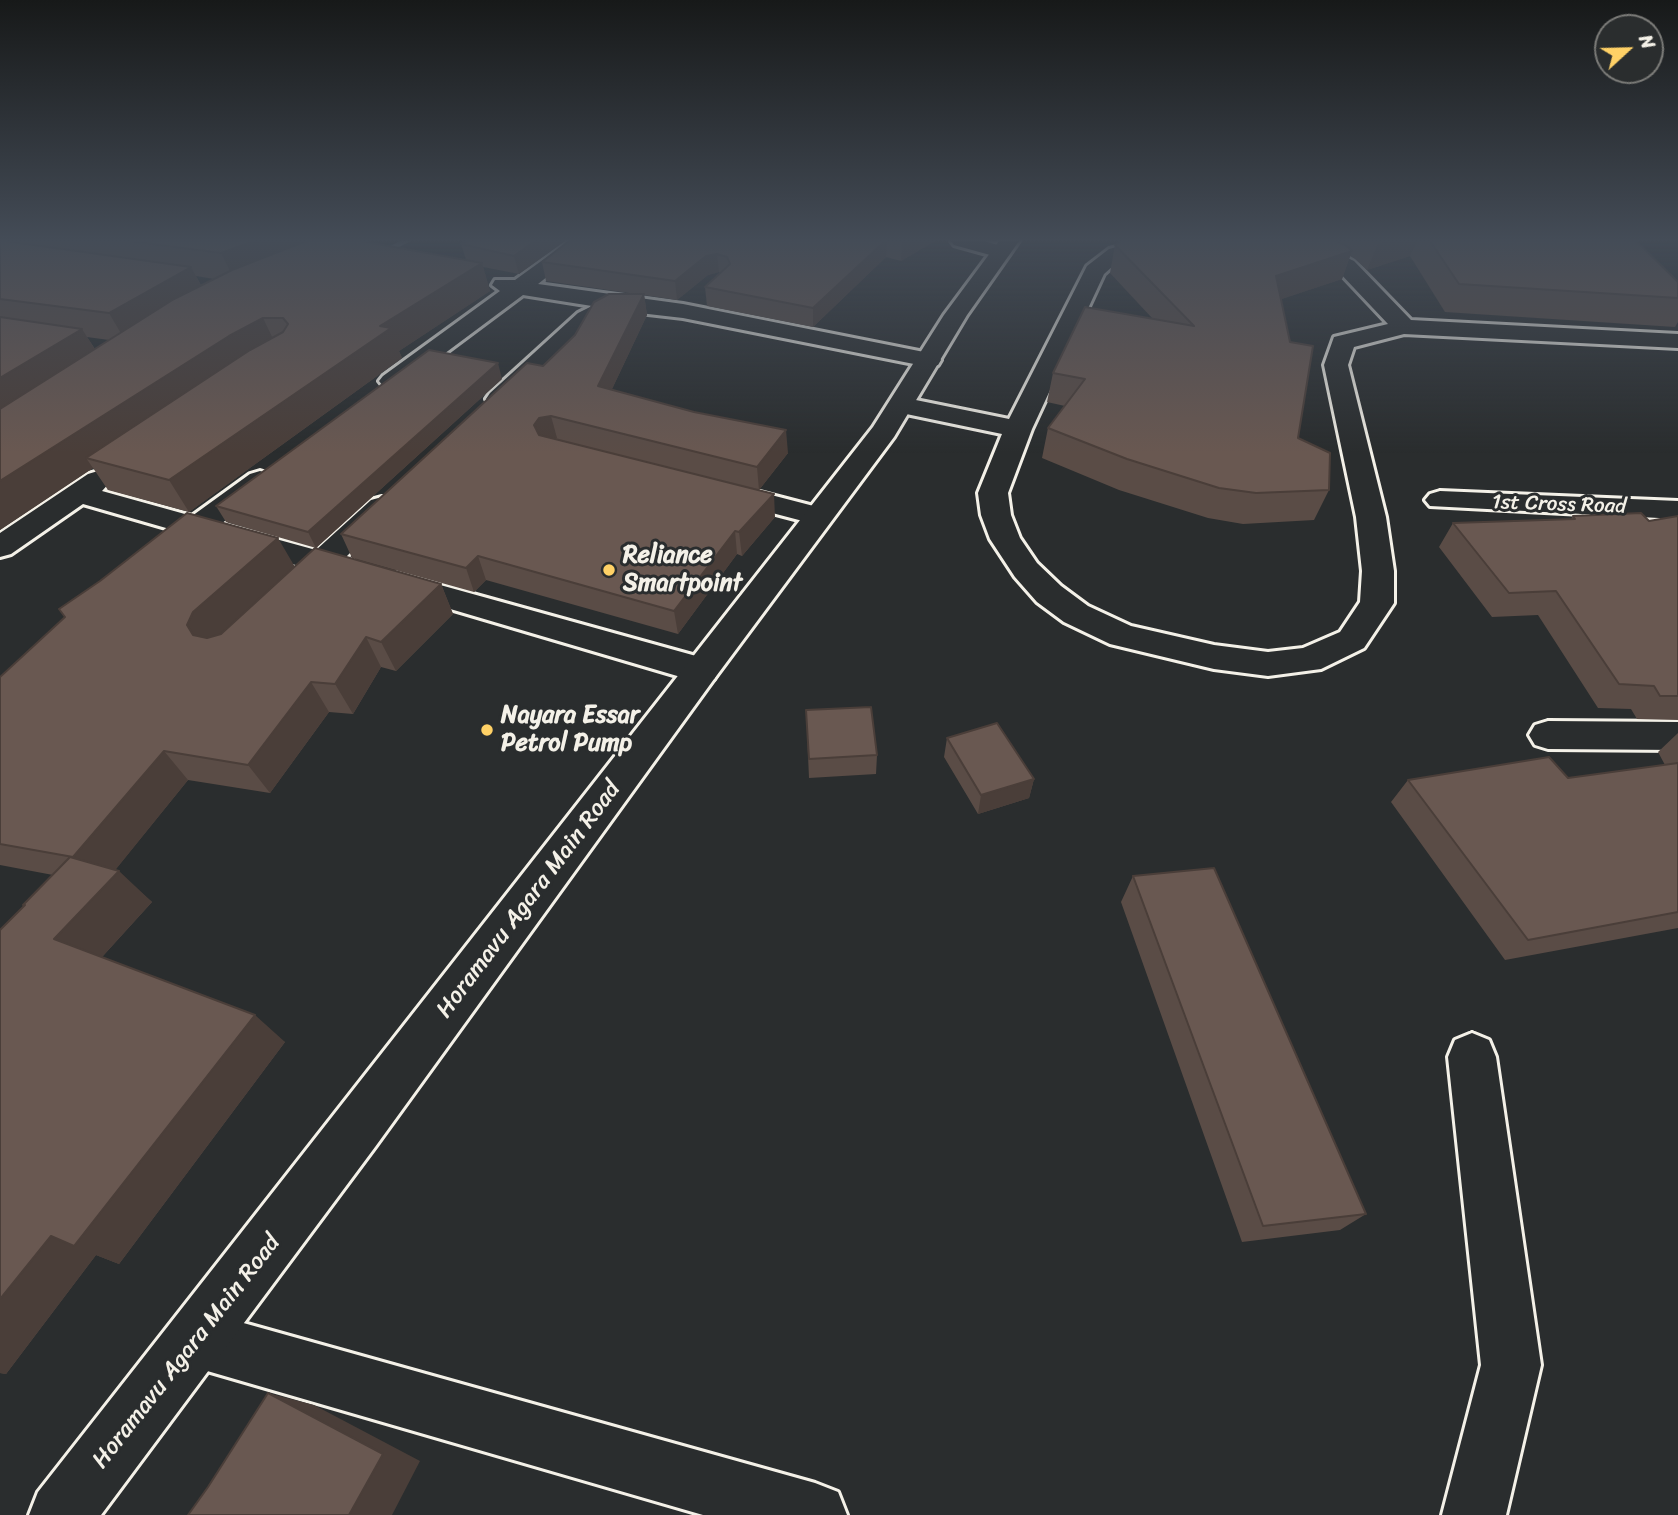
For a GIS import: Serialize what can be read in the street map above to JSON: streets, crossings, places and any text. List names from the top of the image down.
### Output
{
  "streets": {
    "street": ["1st Cross Road", "Horamavu Agara Main Road"]
  },
  "places": ["Reliance Smartpoint", "Nayara Essar Petrol Pump"],
  "north": "right"
}
